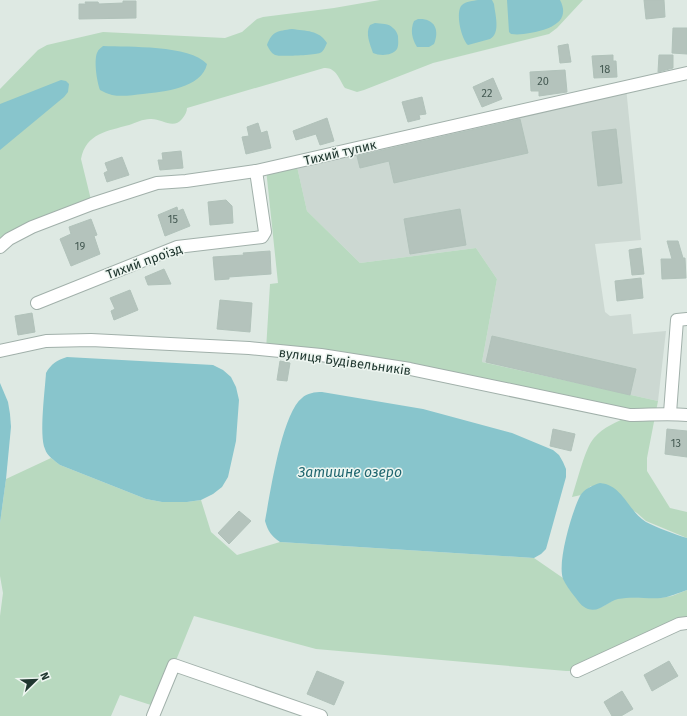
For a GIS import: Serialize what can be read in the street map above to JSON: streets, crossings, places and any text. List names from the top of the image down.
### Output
{
  "streets": {
    "street": ["Тихий тупик", "Тихий проїзд", "вулиця Будівельників"]
  },
  "crossings": [
    ["Тихий тупик", "Тихий проїзд"]
  ],
  "water": ["Затишне озеро"],
  "house_numbers": [
    "18",
    "20",
    "22",
    "15",
    "19",
    "13"
  ],
  "north": "top right"
}
